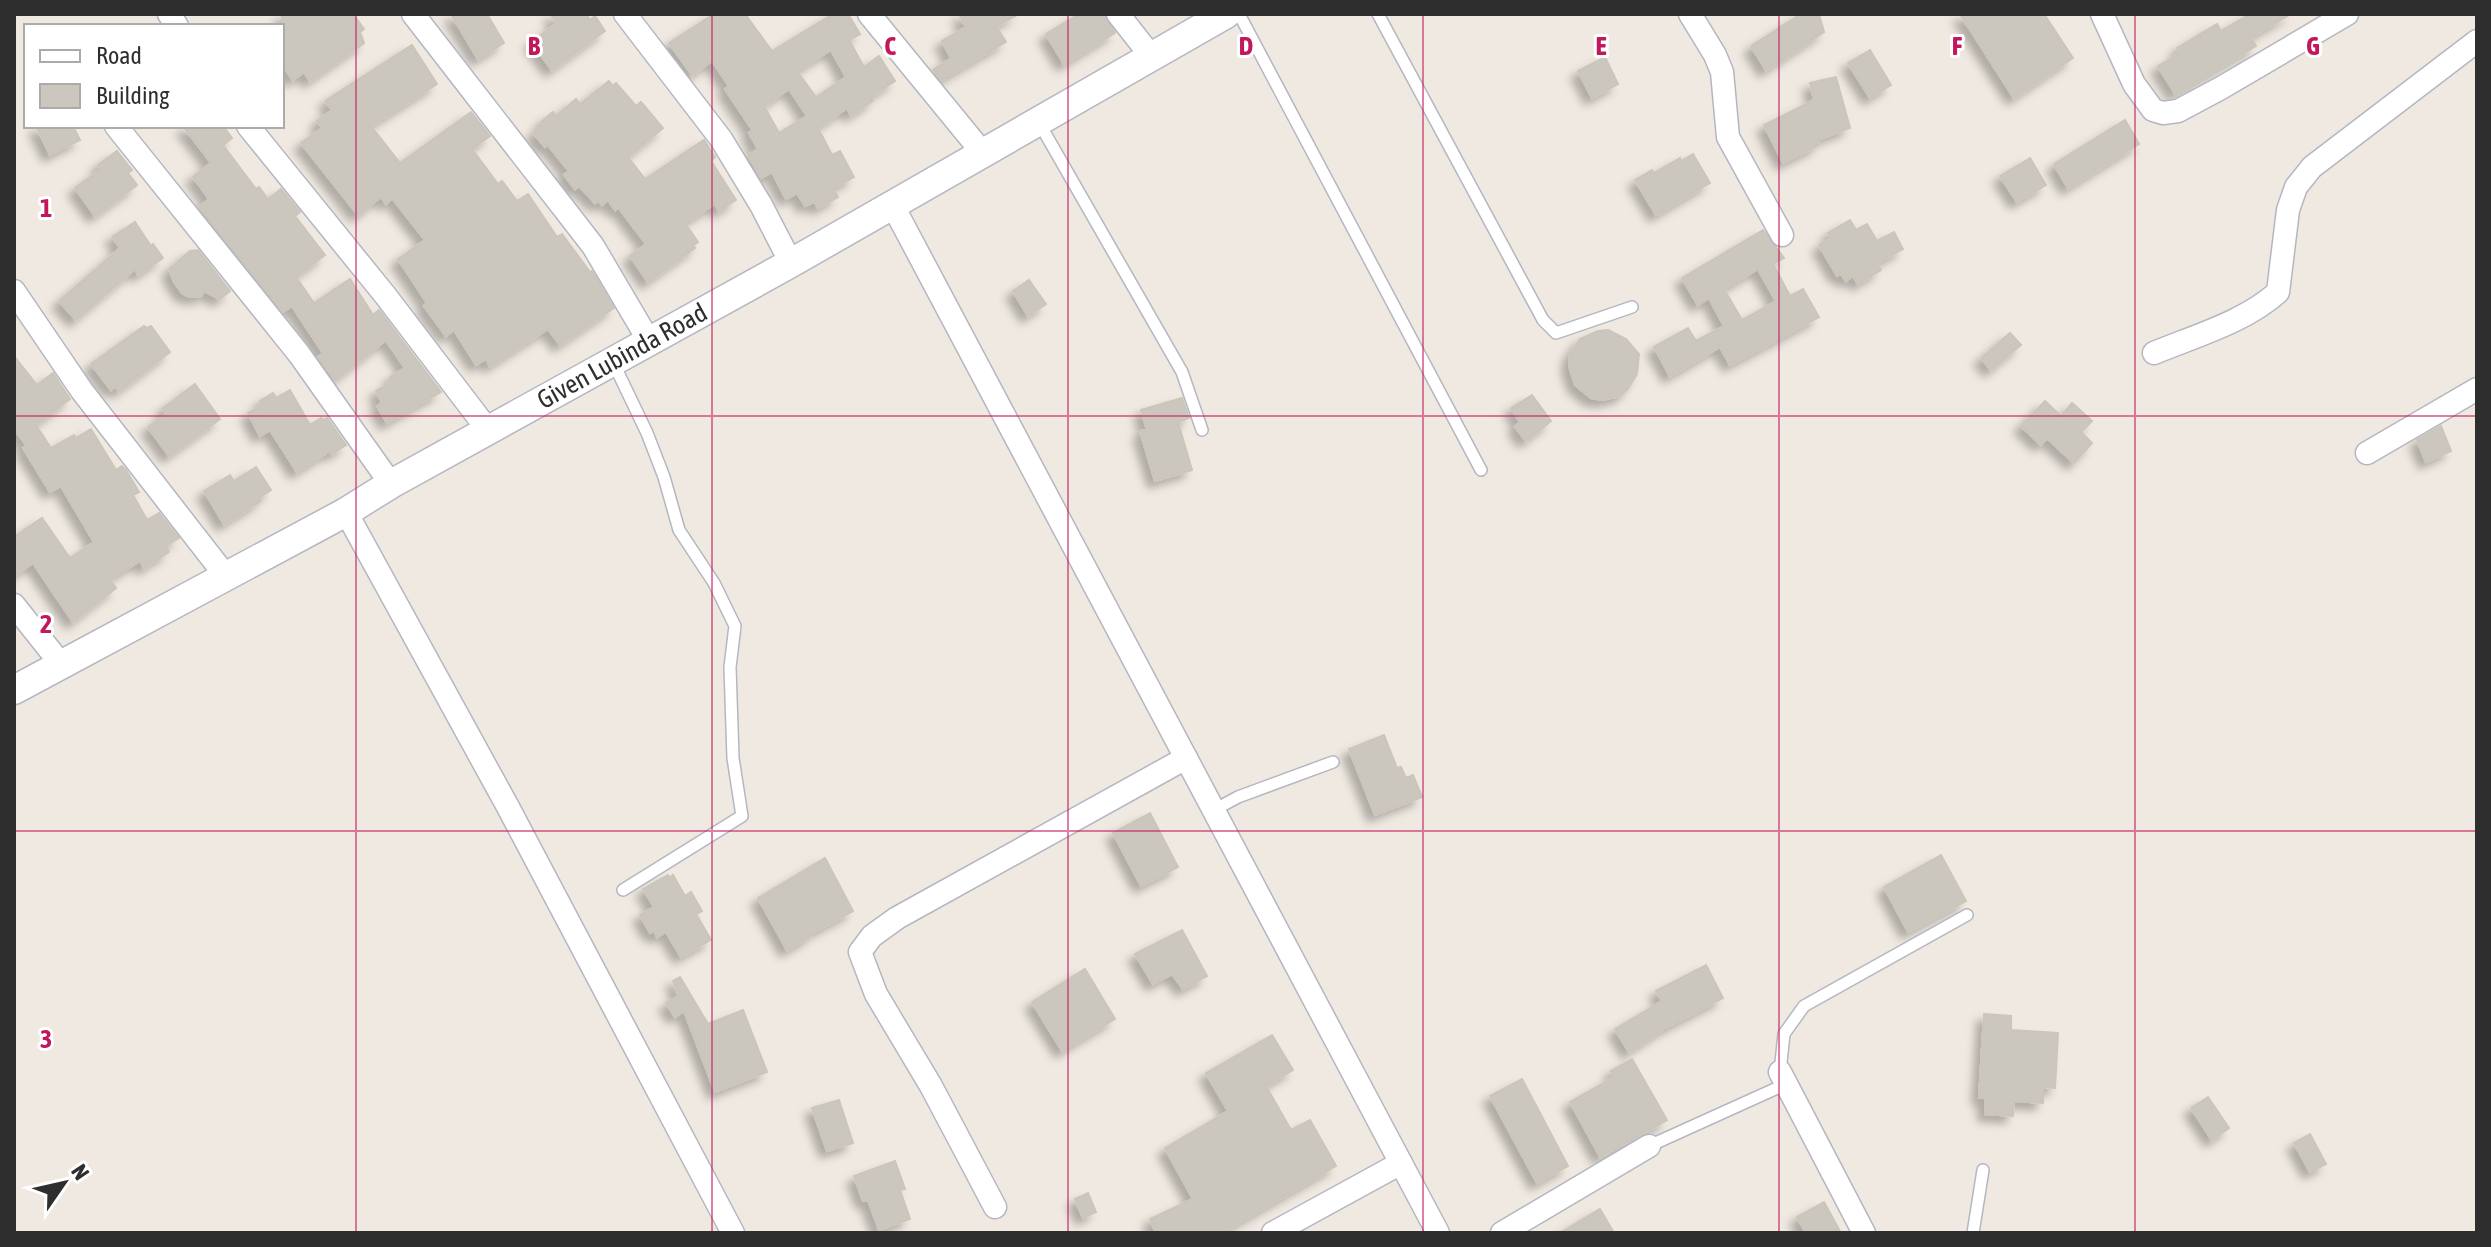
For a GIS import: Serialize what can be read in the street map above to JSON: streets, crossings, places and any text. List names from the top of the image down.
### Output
{
  "streets": {
    "street": ["Given Lubinda Road"]
  },
  "legend": ["Road", "Building"],
  "north": "top right",
  "grid": {
    "columns": [
      "B",
      "C",
      "D",
      "E",
      "F",
      "G"
    ],
    "rows": ["1", "2", "3"]
  }
}
